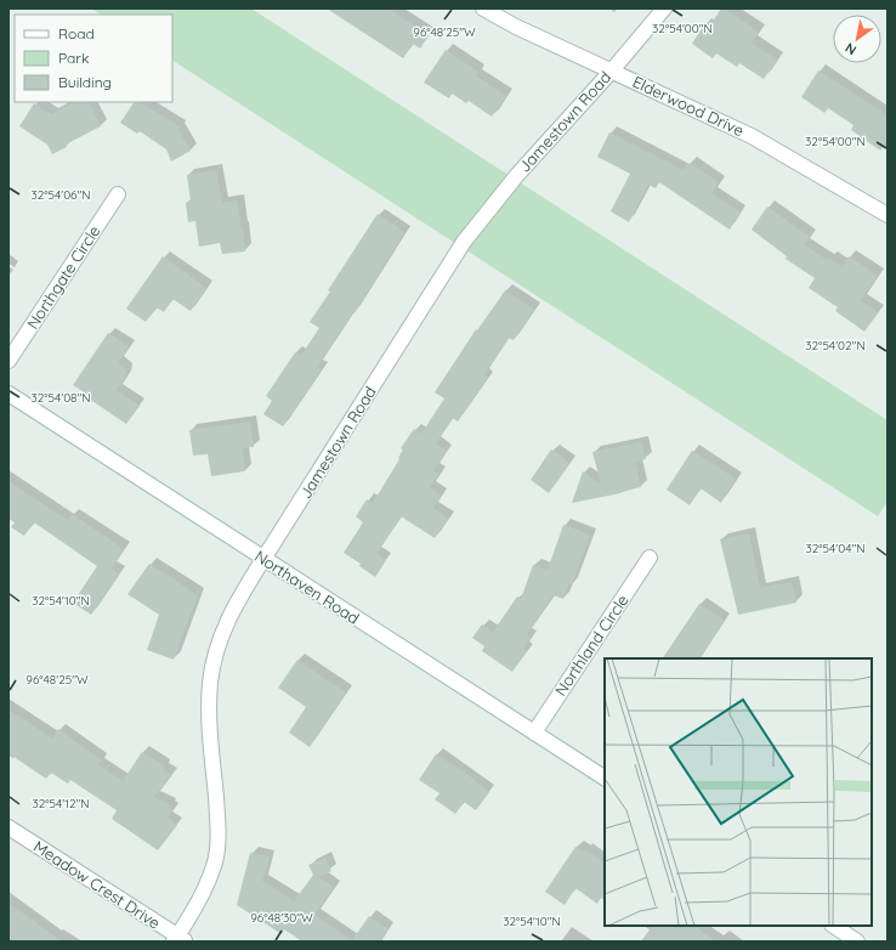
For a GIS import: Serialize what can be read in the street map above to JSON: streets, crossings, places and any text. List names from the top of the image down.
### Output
{
  "streets": {
    "street": [
      "Elderwood Drive",
      "Jamestown Road",
      "Northgate Circle",
      "Northaven Road",
      "Northland Circle",
      "Meadow Crest Drive"
    ]
  },
  "crossings": [
    ["Elderwood Drive", "Jamestown Road"],
    ["Jamestown Road", "Northaven Road"],
    ["Jamestown Road", "Meadow Crest Drive"],
    ["Northaven Road", "Northland Circle"]
  ],
  "legend": ["Road", "Park", "Building"],
  "north": "bottom left",
  "coordinates": [
    "32°54'00\"N",
    "96°48'25\"W",
    "32°54'06\"N",
    "32°54'02\"N",
    "32°54'08\"N",
    "32°54'04\"N",
    "32°54'10\"N",
    "32°54'12\"N",
    "96°48'30\"W"
  ]
}
